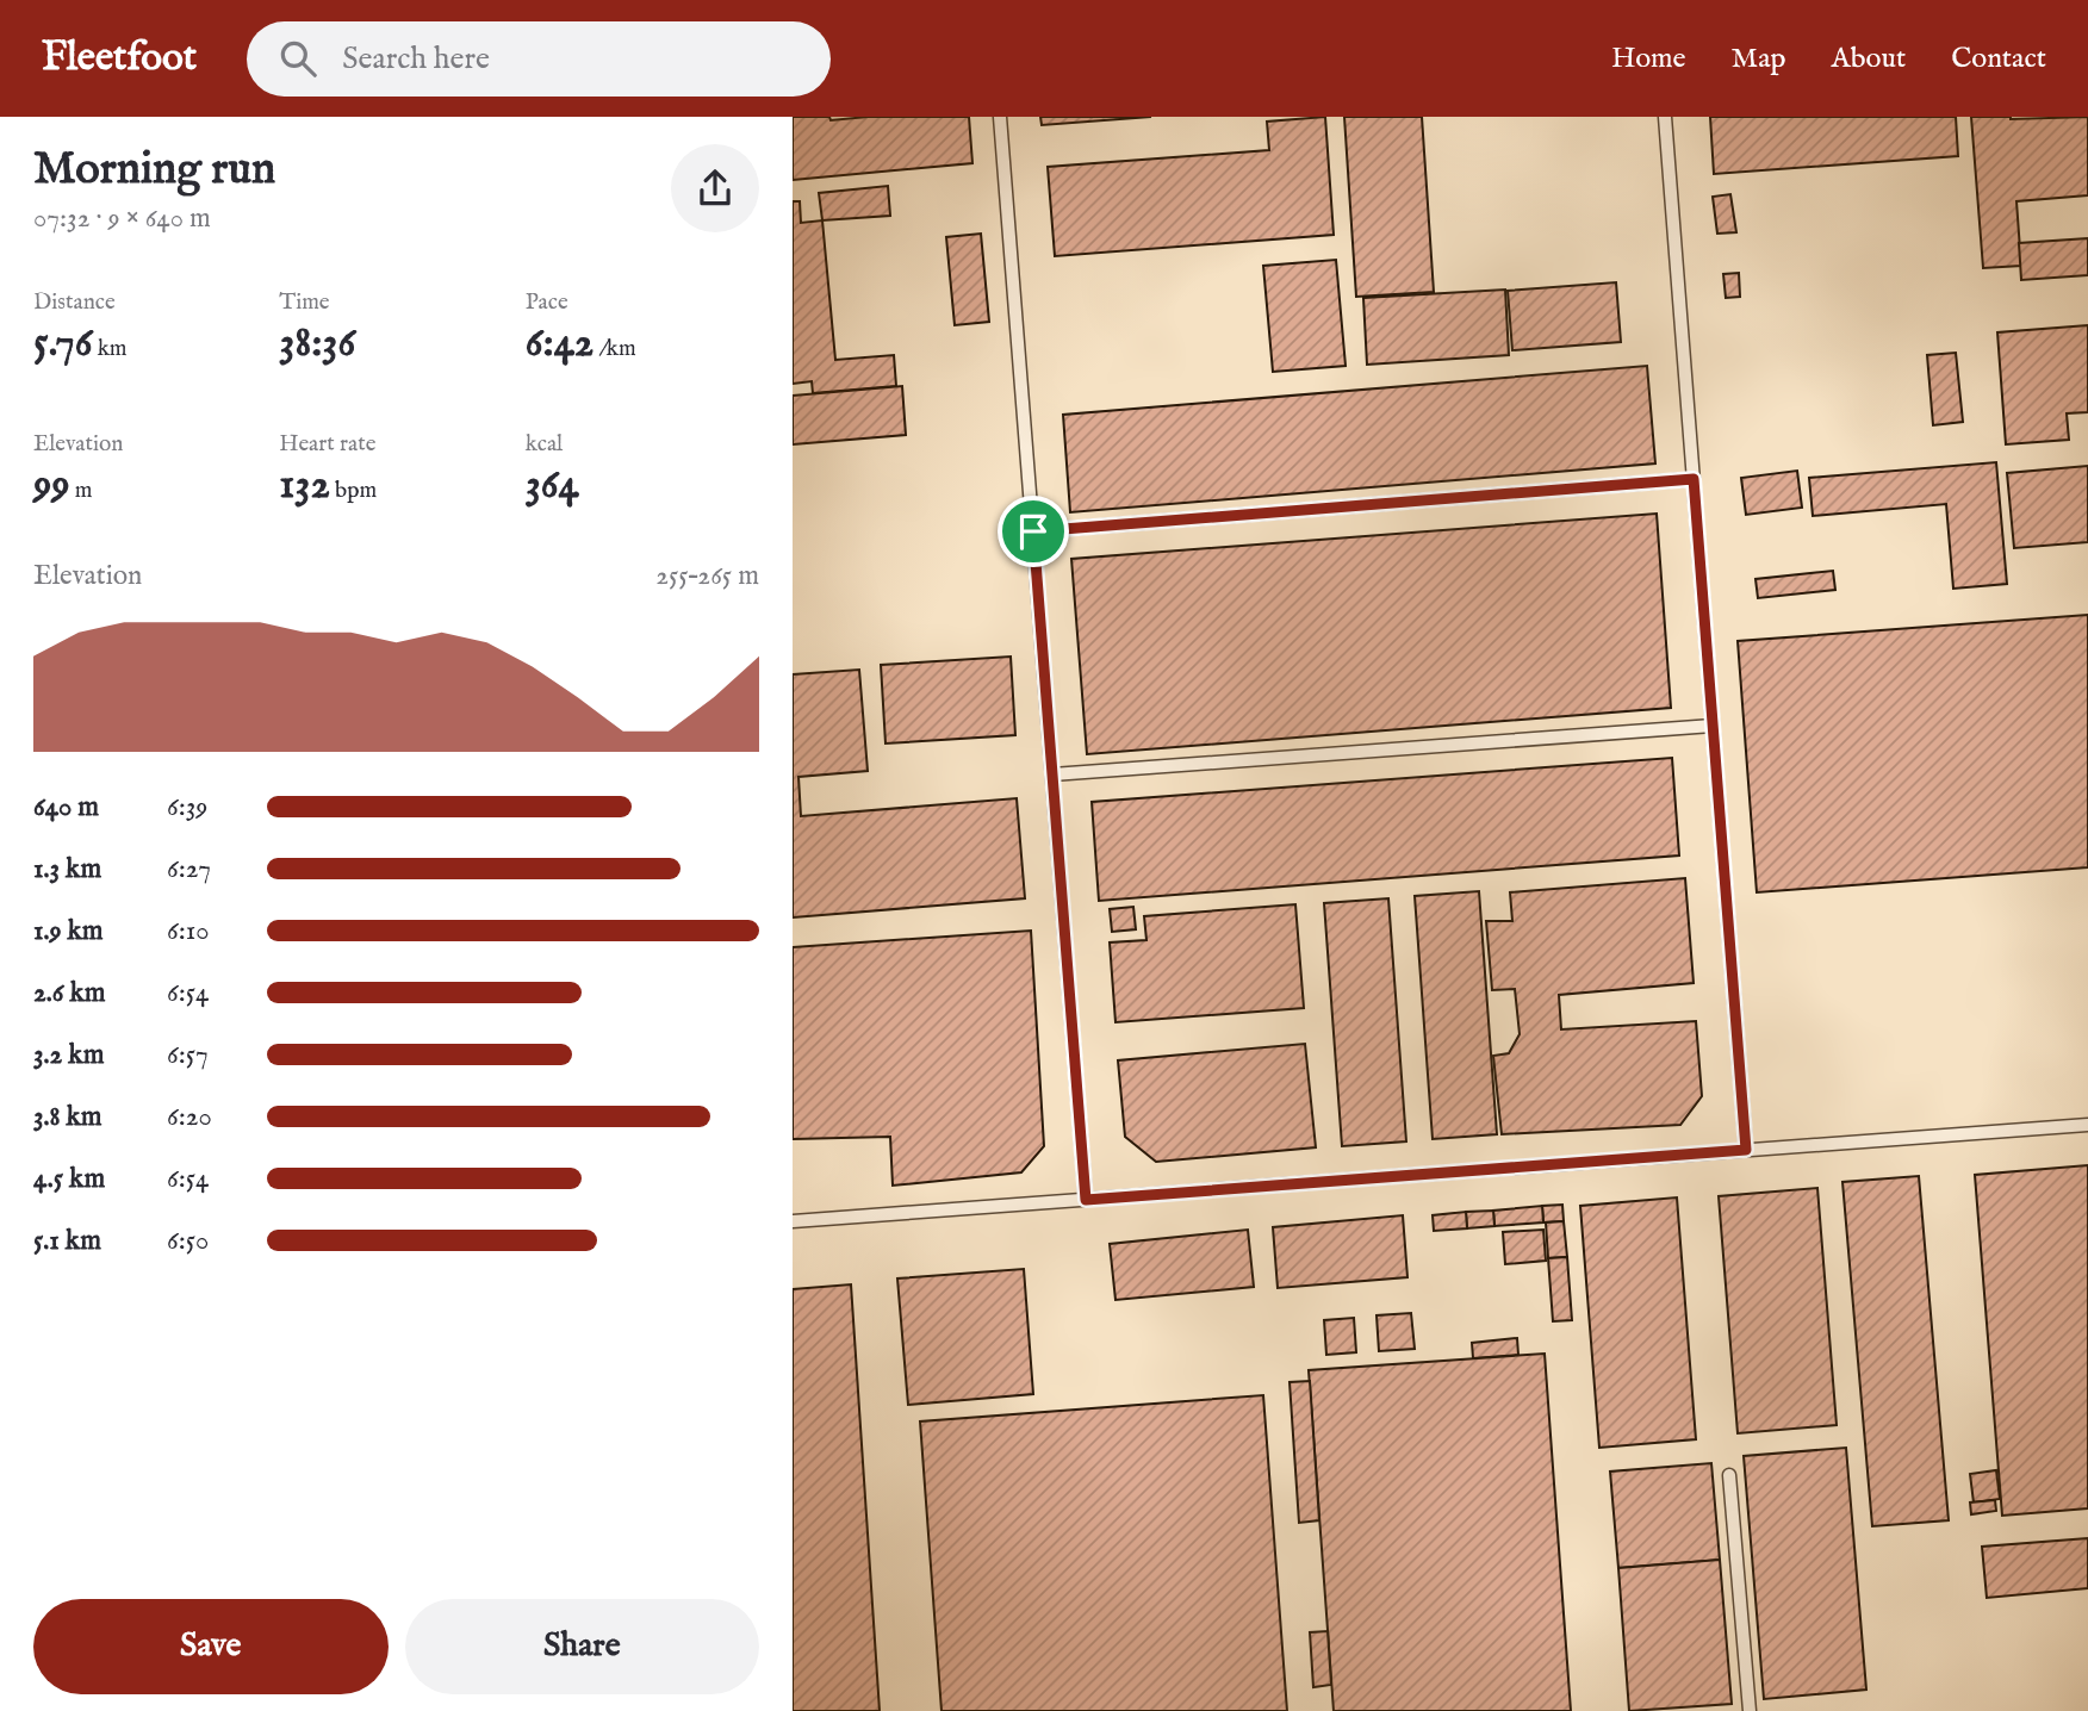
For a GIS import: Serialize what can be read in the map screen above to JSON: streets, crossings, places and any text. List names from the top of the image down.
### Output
{
  "page": {
    "header": "Fleetfoot",
    "search": "Search here",
    "nav": [
      "Home",
      "Map",
      "About",
      "Contact"
    ],
    "heading": ["Morning run", "07:32 · 9 × 640 m"],
    "stats": [
      ["Distance", "5.76 km"],
      ["Time", "38:36"],
      ["Pace", "6:42 /km"],
      ["Elevation", "99 m"],
      ["Heart rate", "132 bpm"],
      ["kcal", "364"]
    ],
    "chart": ["Elevation", "255–265 m"],
    "list": [
      {
        "name": "640 m",
        "note": "6:39"
      },
      {
        "name": "1.3 km",
        "note": "6:27"
      },
      {
        "name": "1.9 km",
        "note": "6:10"
      },
      {
        "name": "2.6 km",
        "note": "6:54"
      },
      {
        "name": "3.2 km",
        "note": "6:57"
      },
      {
        "name": "3.8 km",
        "note": "6:20"
      },
      {
        "name": "4.5 km",
        "note": "6:54"
      },
      {
        "name": "5.1 km",
        "note": "6:50"
      }
    ],
    "buttons": ["Save", "Share"]
  }
}
